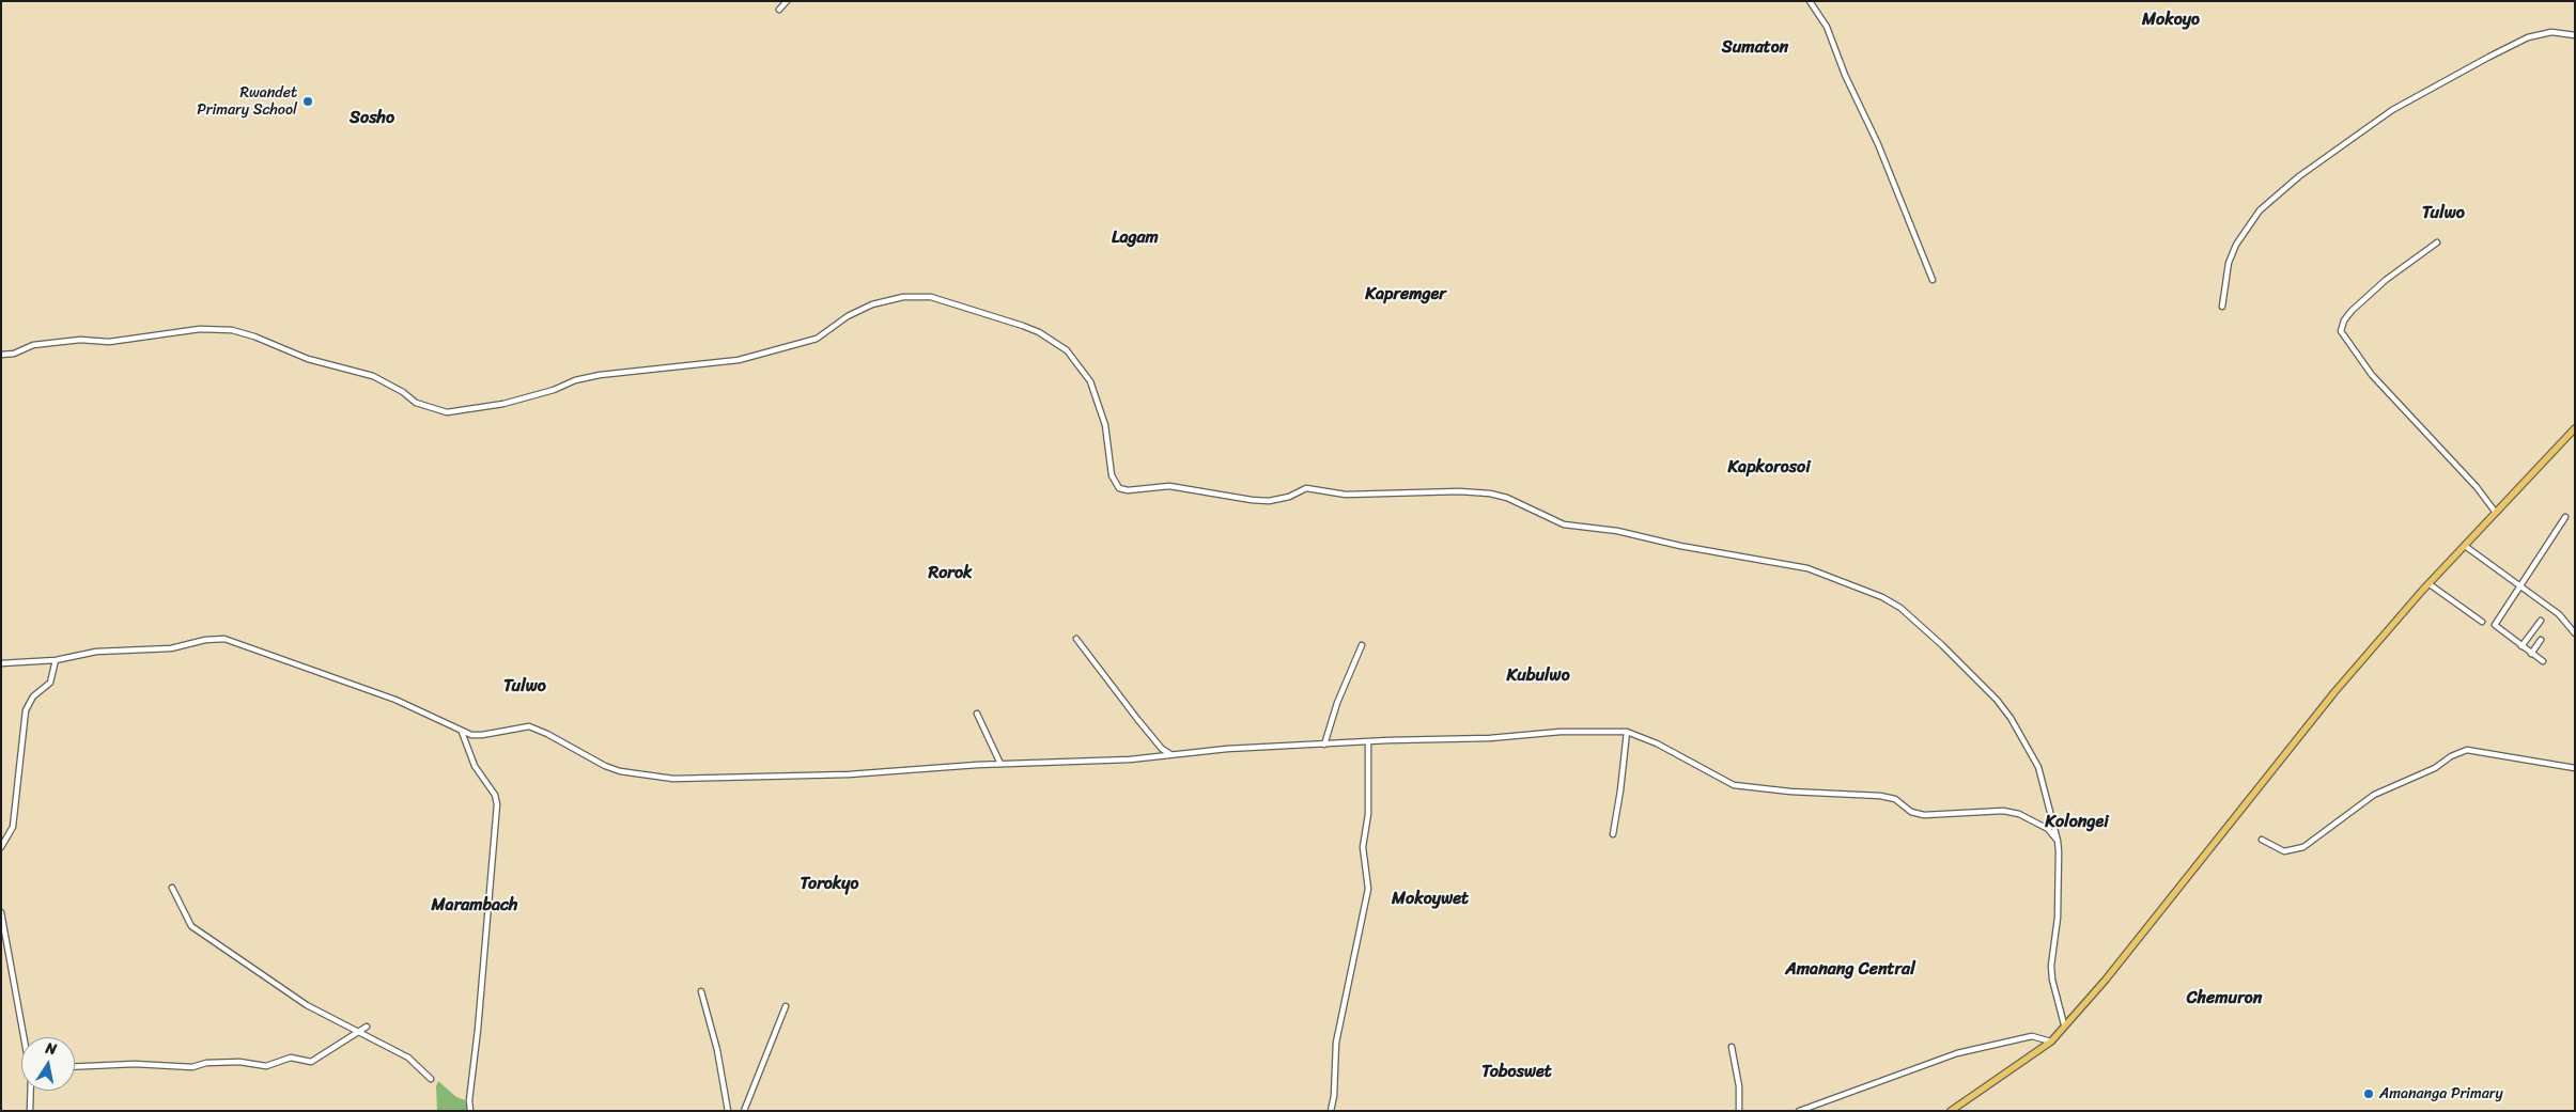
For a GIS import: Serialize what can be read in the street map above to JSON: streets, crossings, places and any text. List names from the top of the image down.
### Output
{
  "districts": [
    "Mokoyo",
    "Sumaton",
    "Sosho",
    "Tulwo",
    "Lagam",
    "Kapremger",
    "Kapkorosoi",
    "Rorok",
    "Kubulwo",
    "Tulwo",
    "Kolongei",
    "Torokyo",
    "Mokoywet",
    "Marambach",
    "Amanang Central",
    "Chemuron",
    "Toboswet"
  ],
  "places": ["Rwandet Primary School", "Amananga Primary"],
  "north": "top"
}
